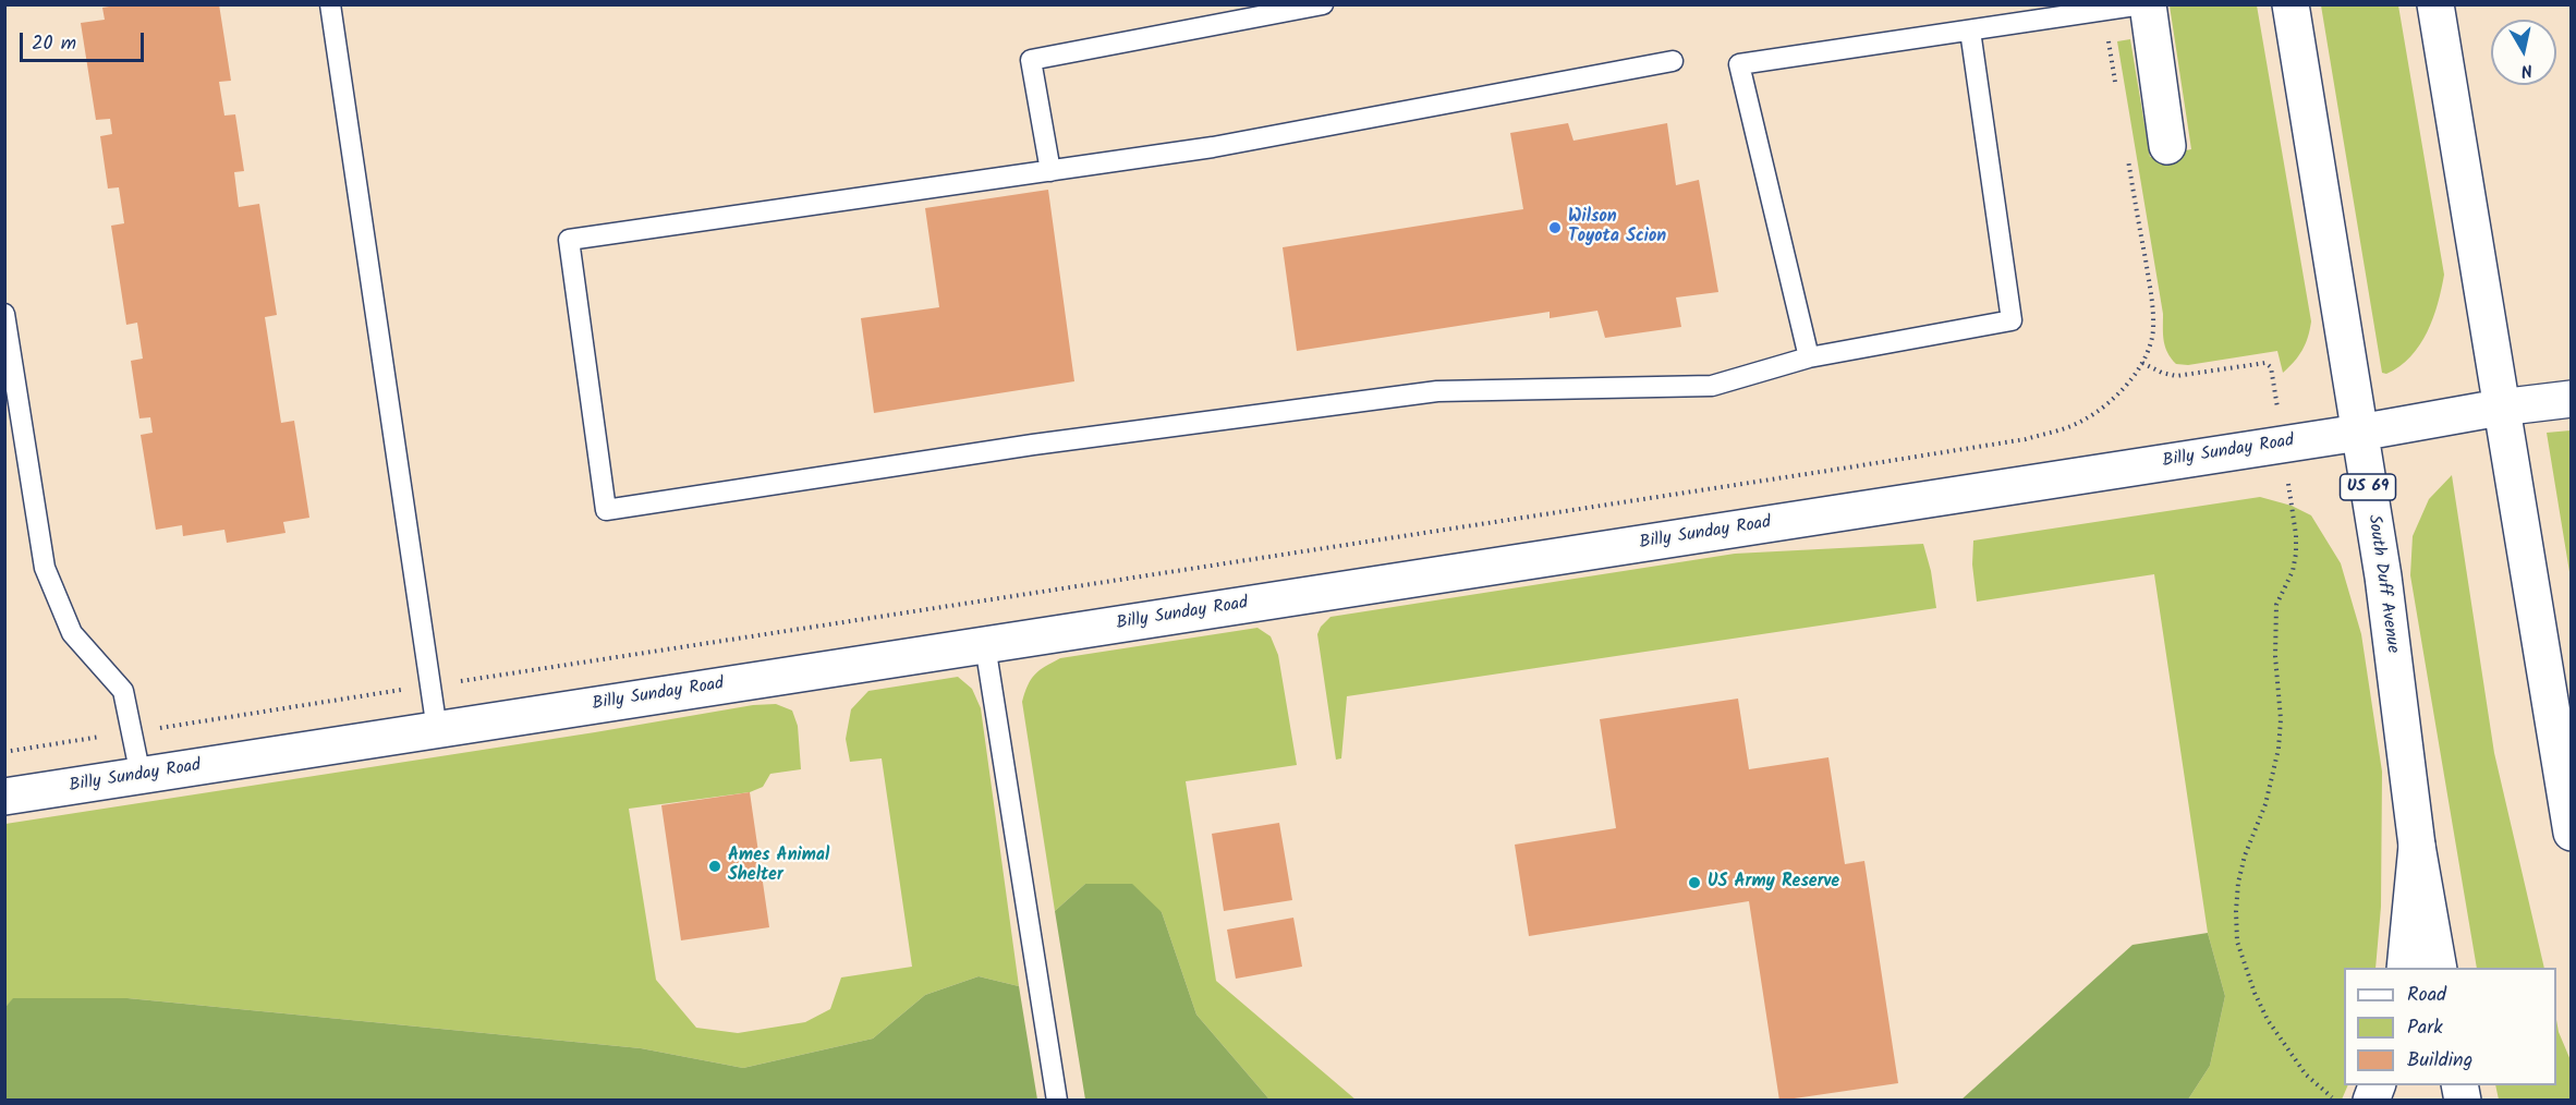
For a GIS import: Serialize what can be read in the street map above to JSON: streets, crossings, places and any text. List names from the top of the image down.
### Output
{
  "streets": {
    "main road": ["Billy Sunday Road", "US 69", "South Duff Avenue"]
  },
  "crossings": [
    ["Billy Sunday Road", "South Duff Avenue"]
  ],
  "places": ["Wilson Toyota Scion", "Ames Animal Shelter", "US Army Reserve"],
  "legend": ["Road", "Park", "Building"],
  "scale_bar": "20 m",
  "north": "bottom"
}
